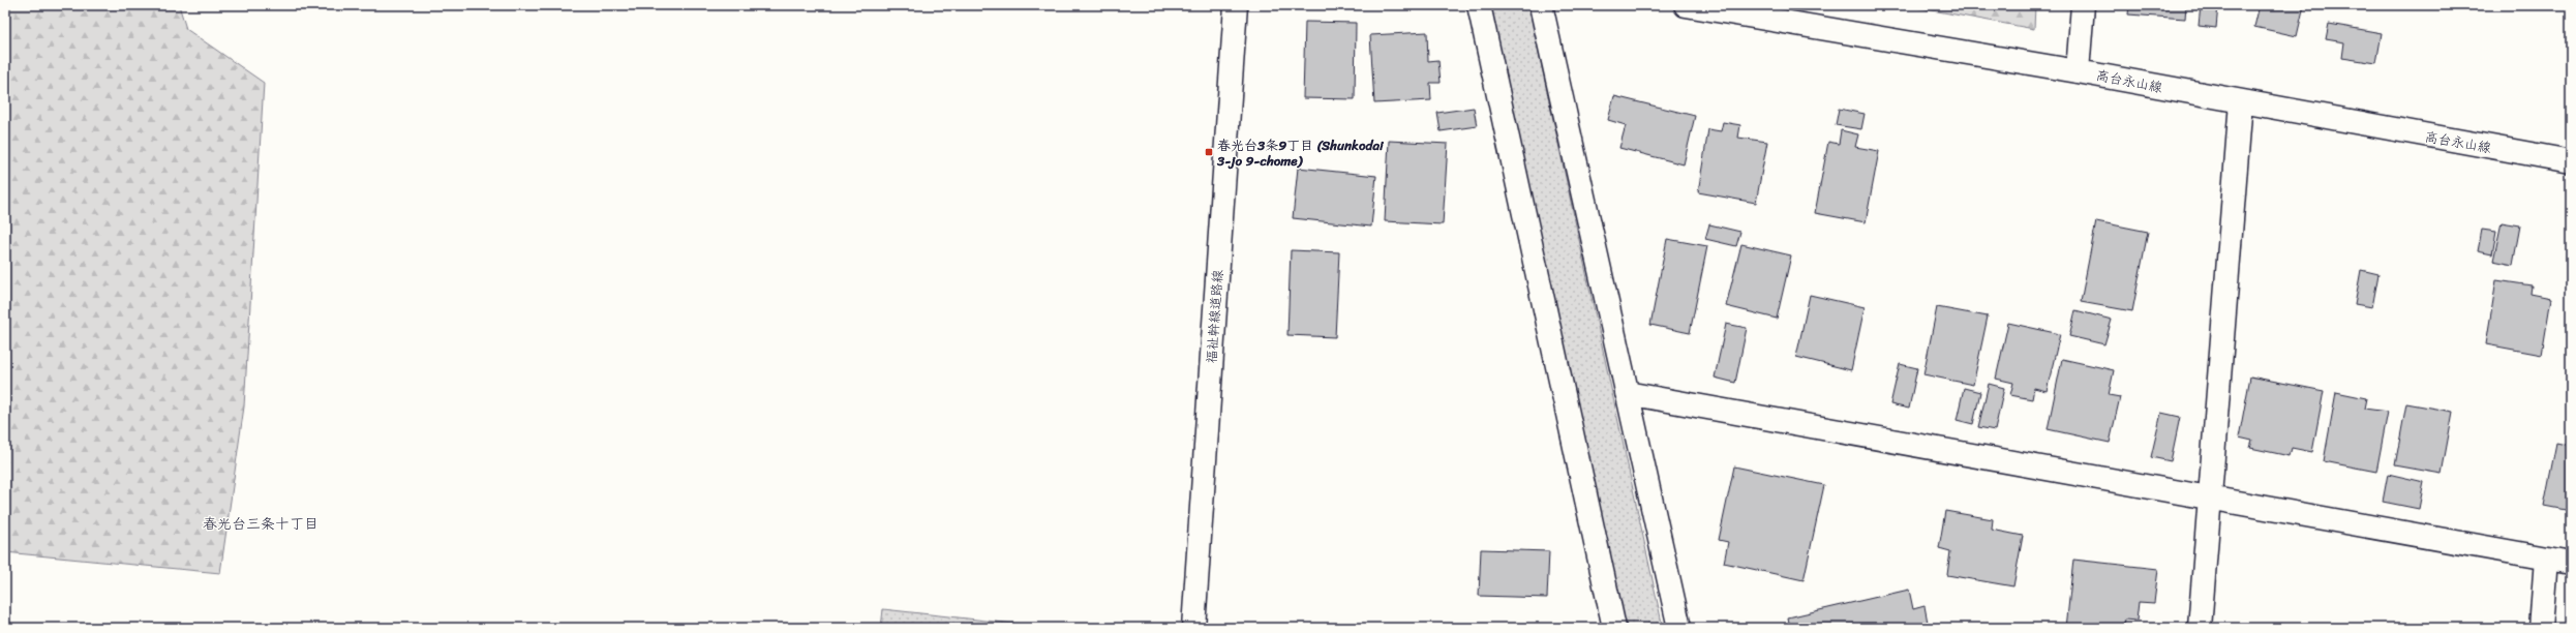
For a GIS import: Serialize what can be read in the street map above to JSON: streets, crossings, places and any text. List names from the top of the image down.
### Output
{
  "streets": {
    "street": ["高台永山線", "福祉幹線道路線"]
  },
  "districts": ["春光台三条十丁目"],
  "places": {
    "transit": ["春光台3条9丁目 (Shunkodai 3-jo 9-chome)"]
  }
}
